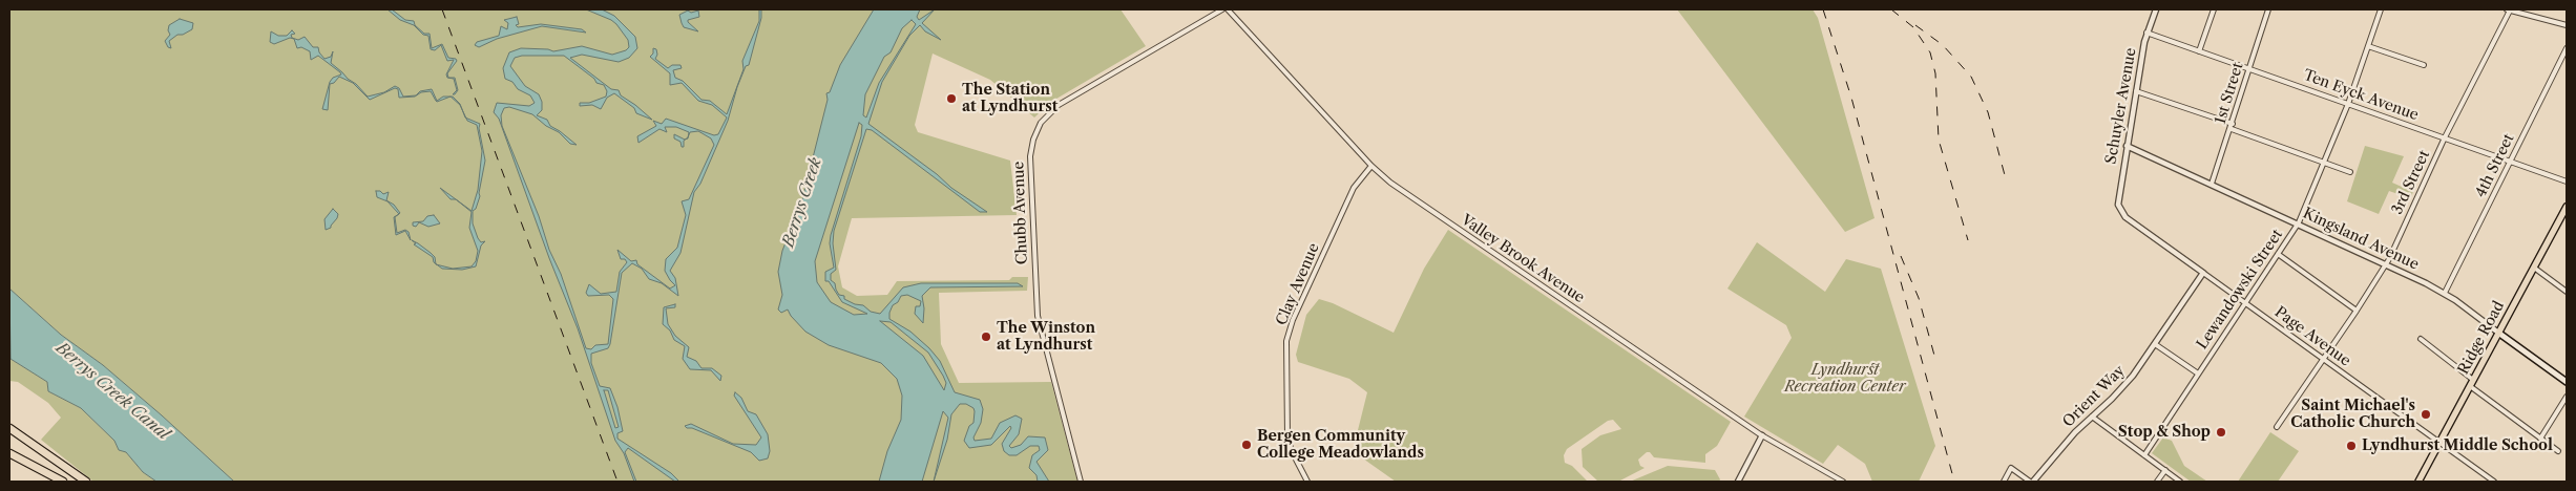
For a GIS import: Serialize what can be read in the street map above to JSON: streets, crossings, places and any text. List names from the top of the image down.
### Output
{
  "streets": {
    "main road": ["Kingsland Avenue", "Ridge Road"],
    "street": [
      "1st Street",
      "Ten Eyck Avenue",
      "Schuyler Avenue",
      "4th Street",
      "3rd Street",
      "Chubb Avenue",
      "Valley Brook Avenue",
      "Clay Avenue",
      "Lewandowski Street",
      "Page Avenue",
      "Orient Way"
    ]
  },
  "crossings": [
    ["1st Street", "Ten Eyck Avenue"],
    ["1st Street", "Kingsland Avenue"],
    ["Ten Eyck Avenue", "Schuyler Avenue"],
    ["Ten Eyck Avenue", "4th Street"],
    ["Ten Eyck Avenue", "3rd Street"],
    ["Ten Eyck Avenue", "Lewandowski Street"],
    ["Schuyler Avenue", "Kingsland Avenue"],
    ["Schuyler Avenue", "Page Avenue"],
    ["4th Street", "Kingsland Avenue"],
    ["3rd Street", "Kingsland Avenue"],
    ["3rd Street", "Page Avenue"],
    ["Kingsland Avenue", "Lewandowski Street"],
    ["Kingsland Avenue", "Ridge Road"],
    ["Valley Brook Avenue", "Clay Avenue"],
    ["Lewandowski Street", "Page Avenue"],
    ["Page Avenue", "Ridge Road"],
    ["Page Avenue", "Orient Way"]
  ],
  "water": ["Berrys Creek", "Berrys Creek Canal"],
  "parks": ["Lyndhurst Recreation Center"],
  "places": [
    "The Station at Lyndhurst",
    "The Winston at Lyndhurst",
    "Saint Michael's Catholic Church",
    "Stop & Shop",
    "Bergen Community College Meadowlands",
    "Lyndhurst Middle School"
  ]
}
